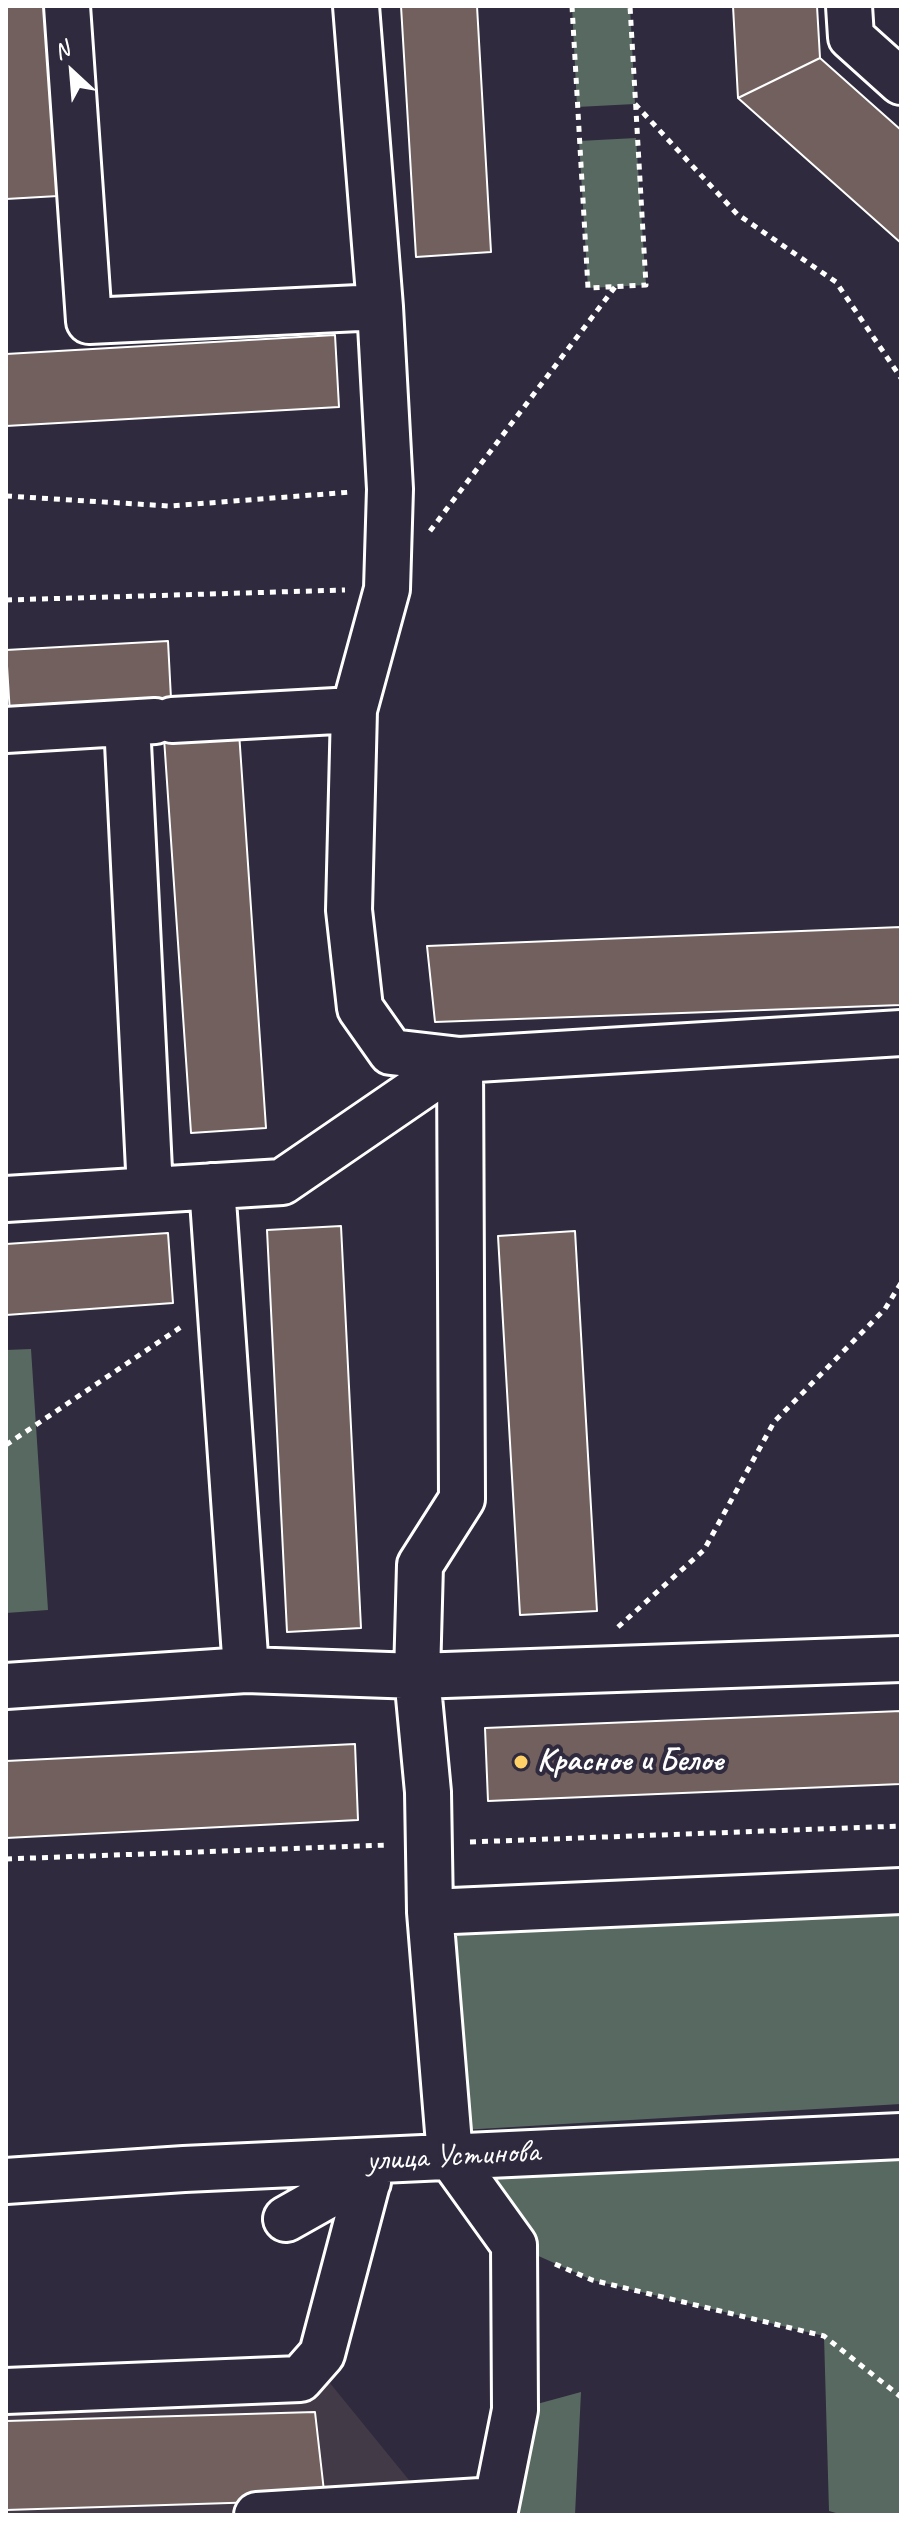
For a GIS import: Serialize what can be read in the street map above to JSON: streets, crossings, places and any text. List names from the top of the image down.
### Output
{
  "streets": {
    "street": ["улица Устинова"]
  },
  "places": ["Красное и Белое"],
  "north": "top left"
}
